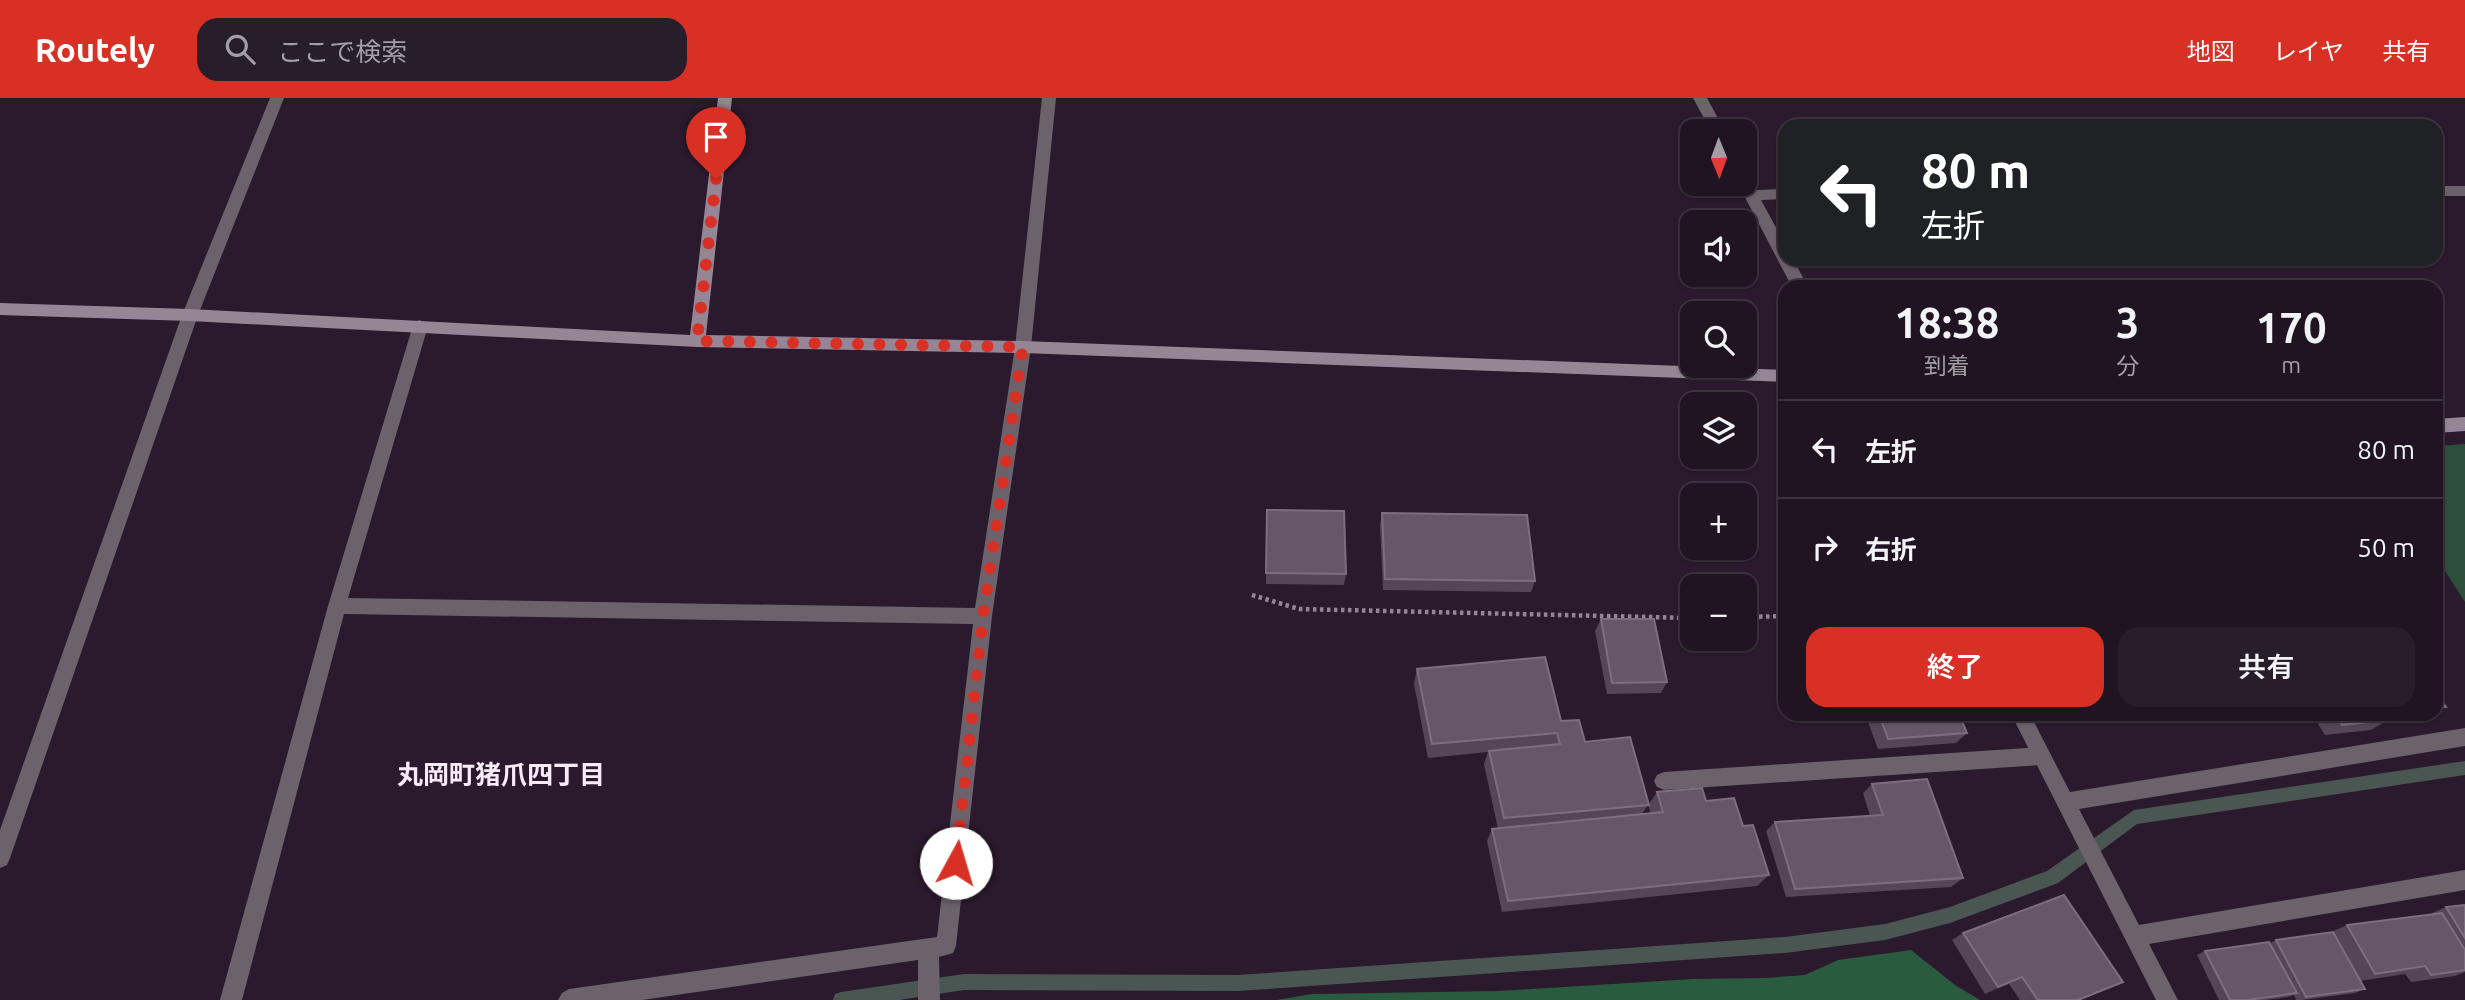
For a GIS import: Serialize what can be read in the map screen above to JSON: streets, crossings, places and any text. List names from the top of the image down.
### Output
{
  "districts": ["丸岡町猪爪四丁目"],
  "north": "bottom",
  "page": {
    "header": "Routely",
    "search": "ここで検索",
    "nav": ["地図", "レイヤ", "共有"],
    "map_buttons": ["+", "−"],
    "turn": ["80 m", "左折"],
    "eta": [
      "18:38",
      "到着",
      "3",
      "分",
      "170",
      "m"
    ],
    "list": [
      {
        "name": "左折",
        "value": "80 m"
      },
      {
        "name": "右折",
        "value": "50 m"
      }
    ],
    "buttons": ["終了", "共有"]
  }
}
